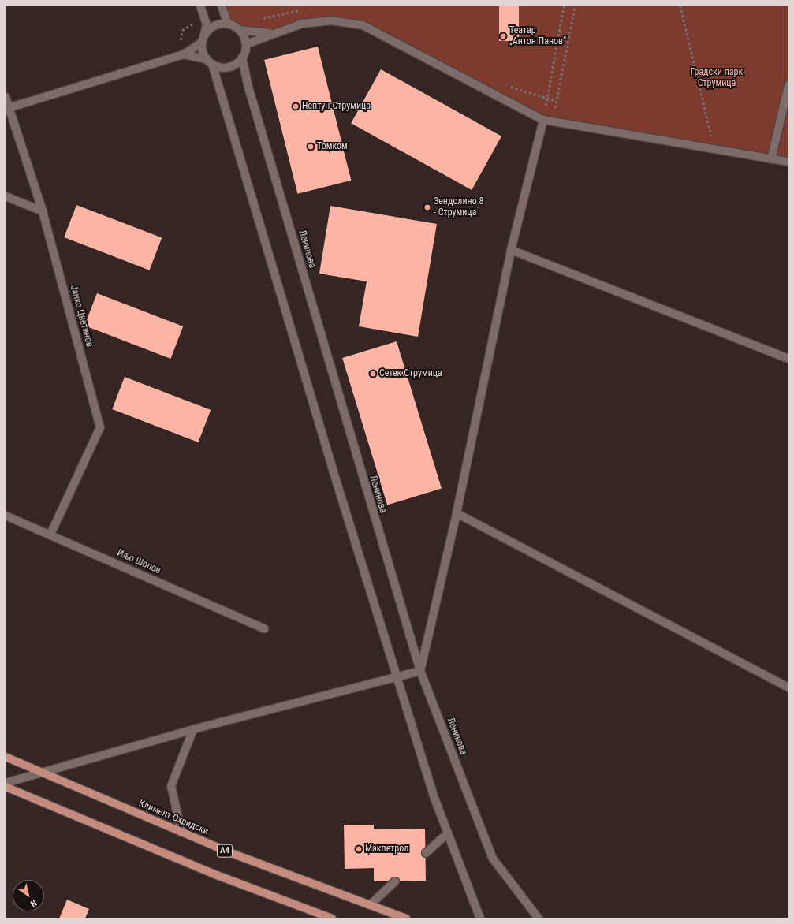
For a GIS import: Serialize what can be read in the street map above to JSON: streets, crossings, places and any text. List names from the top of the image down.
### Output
{
  "streets": {
    "main road": ["Климент Охридски", "A4"],
    "street": ["Ленинова", "Јанко Цветинов", "Иљо Шопов"]
  },
  "crossings": [
    ["Јанко Цветинов", "Иљо Шопов"]
  ],
  "parks": ["Градски парк Струмица"],
  "places": [
    "Театар „Антон Панов“",
    "Нептун-Струмица",
    "Томком",
    "Зендолино 8 - Струмица",
    "Сетек Струмица",
    "Макпетрол"
  ],
  "north": "bottom right"
}
